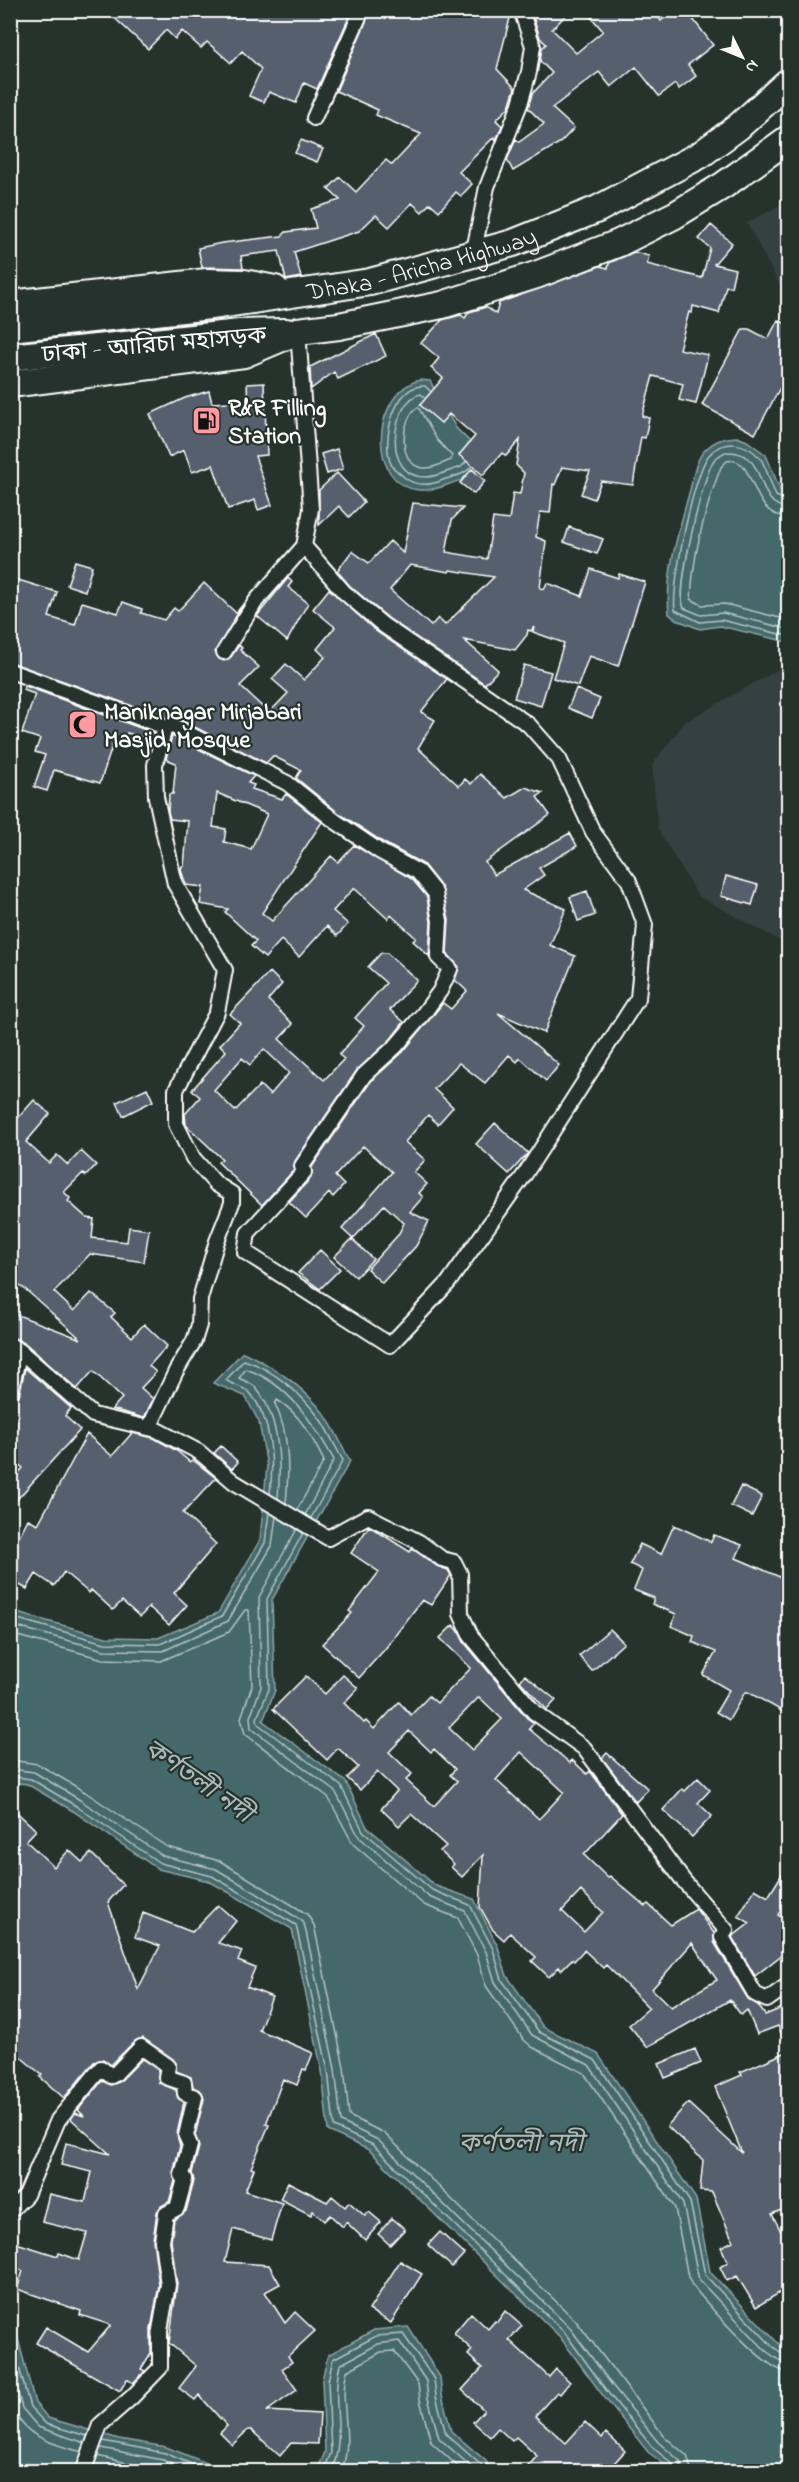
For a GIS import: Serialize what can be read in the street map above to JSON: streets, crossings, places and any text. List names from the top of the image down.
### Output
{
  "streets": {
    "highway": ["Dhaka - Aricha Highway", "ঢাকা - আরিচা মহাসড়ক"]
  },
  "crossings": [
    ["Dhaka - Aricha Highway", "ঢাকা - আরিচা মহাসড়ক"]
  ],
  "water": ["কর্ণতলী নদী"],
  "places": {
    "fuel station": ["R&R Filling Station"],
    "mosque": ["Maniknagar Mirjabari Masjid, Mosque"]
  },
  "north": "bottom right"
}
